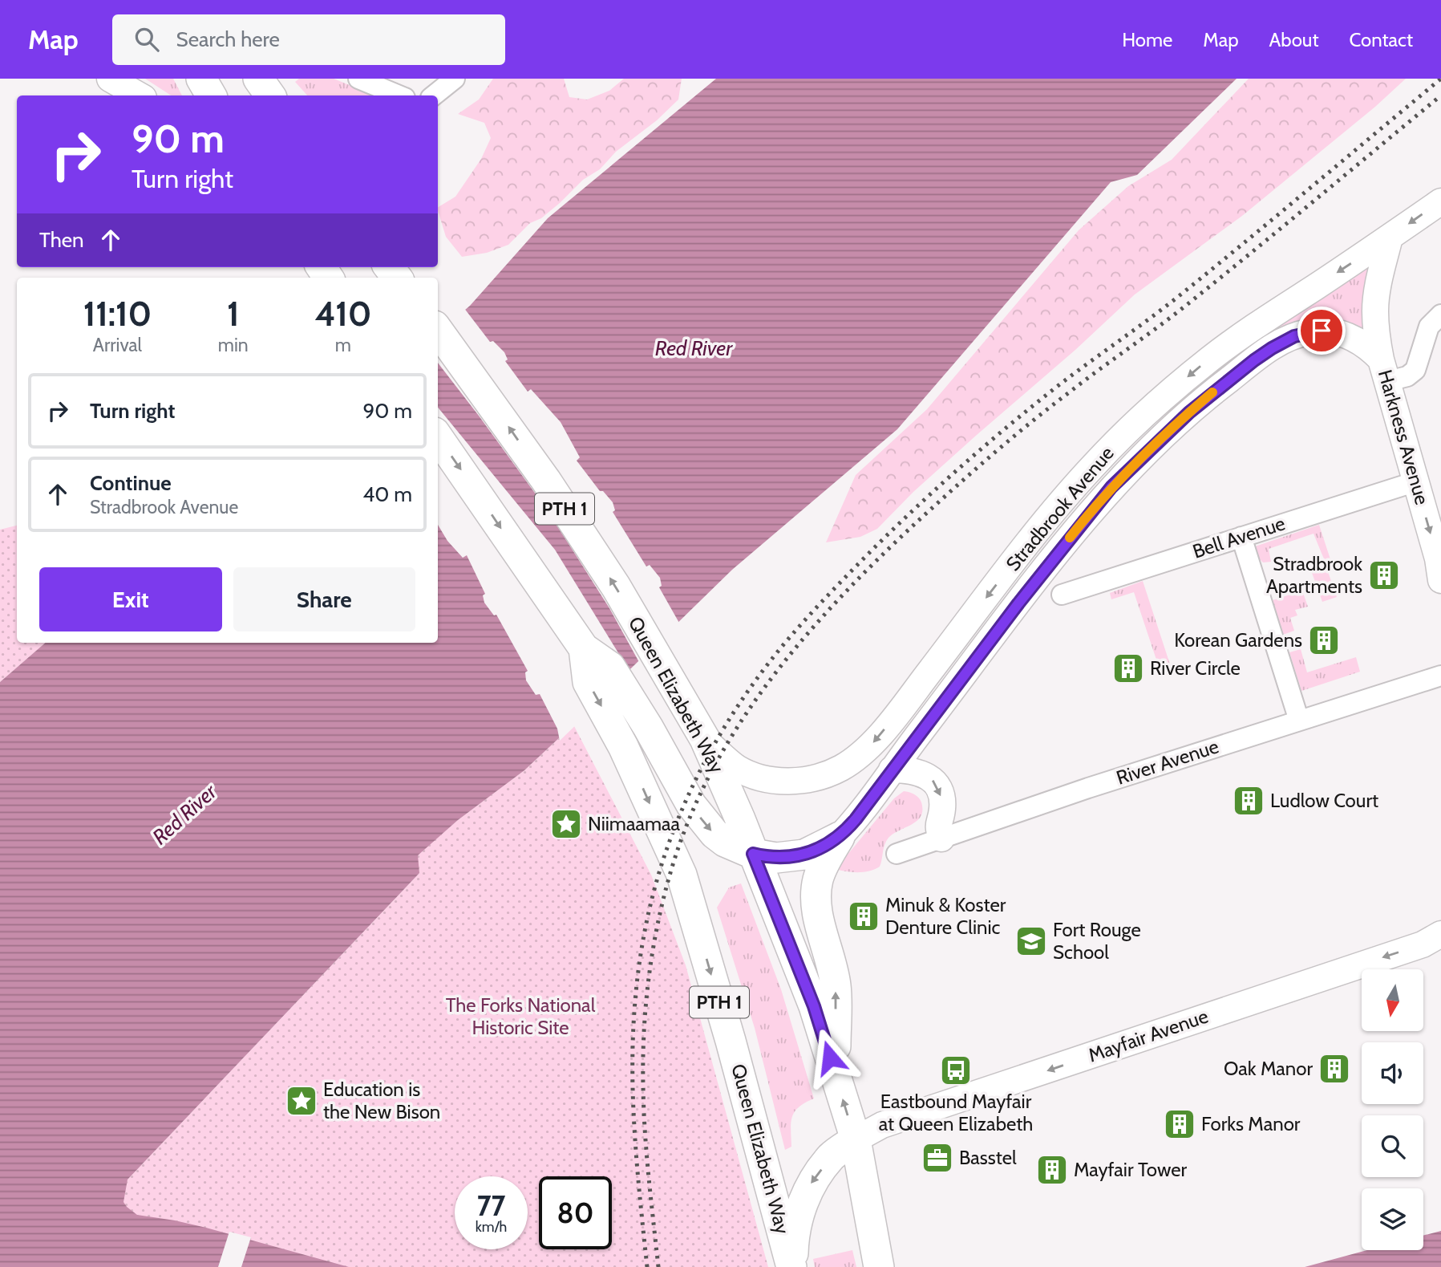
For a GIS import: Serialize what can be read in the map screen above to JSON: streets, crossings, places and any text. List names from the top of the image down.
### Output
{
  "streets": {
    "highway": ["PTH 1", "Queen Elizabeth Way"],
    "main road": ["Harkness Avenue", "Stradbrook Avenue", "Mayfair Avenue"],
    "street": ["Bell Avenue", "River Avenue"]
  },
  "crossings": [
    ["Harkness Avenue", "Stradbrook Avenue"],
    ["Harkness Avenue", "Bell Avenue"],
    ["Stradbrook Avenue", "Queen Elizabeth Way"],
    ["Queen Elizabeth Way", "Mayfair Avenue"]
  ],
  "one_way": ["Mayfair Avenue"],
  "water": ["Red River"],
  "parks": ["The Forks National Historic Site"],
  "places": {
    "building": [
      "Stradbrook Apartments",
      "Korean Gardens",
      "River Circle",
      "Ludlow Court",
      "Minuk & Koster Denture Clinic",
      "Oak Manor",
      "Forks Manor",
      "Mayfair Tower"
    ],
    "place": ["Niimaamaa", "Education is the New Bison"],
    "school or university": ["Fort Rouge School"],
    "bus stop": ["Eastbound Mayfair at Queen Elizabeth"],
    "office": ["Basstel"]
  },
  "north": "bottom",
  "page": {
    "header": "Map",
    "search": "Search here",
    "nav": [
      "Home",
      "Map",
      "About",
      "Contact"
    ],
    "turn": ["90 m", "Turn right"],
    "then": "Then",
    "eta": [
      "11:10",
      "Arrival",
      "1",
      "min",
      "410",
      "m"
    ],
    "list": [
      {
        "name": "Turn right",
        "value": "90 m"
      },
      {
        "name": "Continue",
        "note": "Stradbrook Avenue",
        "value": "40 m"
      }
    ],
    "buttons": ["Exit", "Share"],
    "speed": "77 km/h",
    "limit": "80"
  }
}
